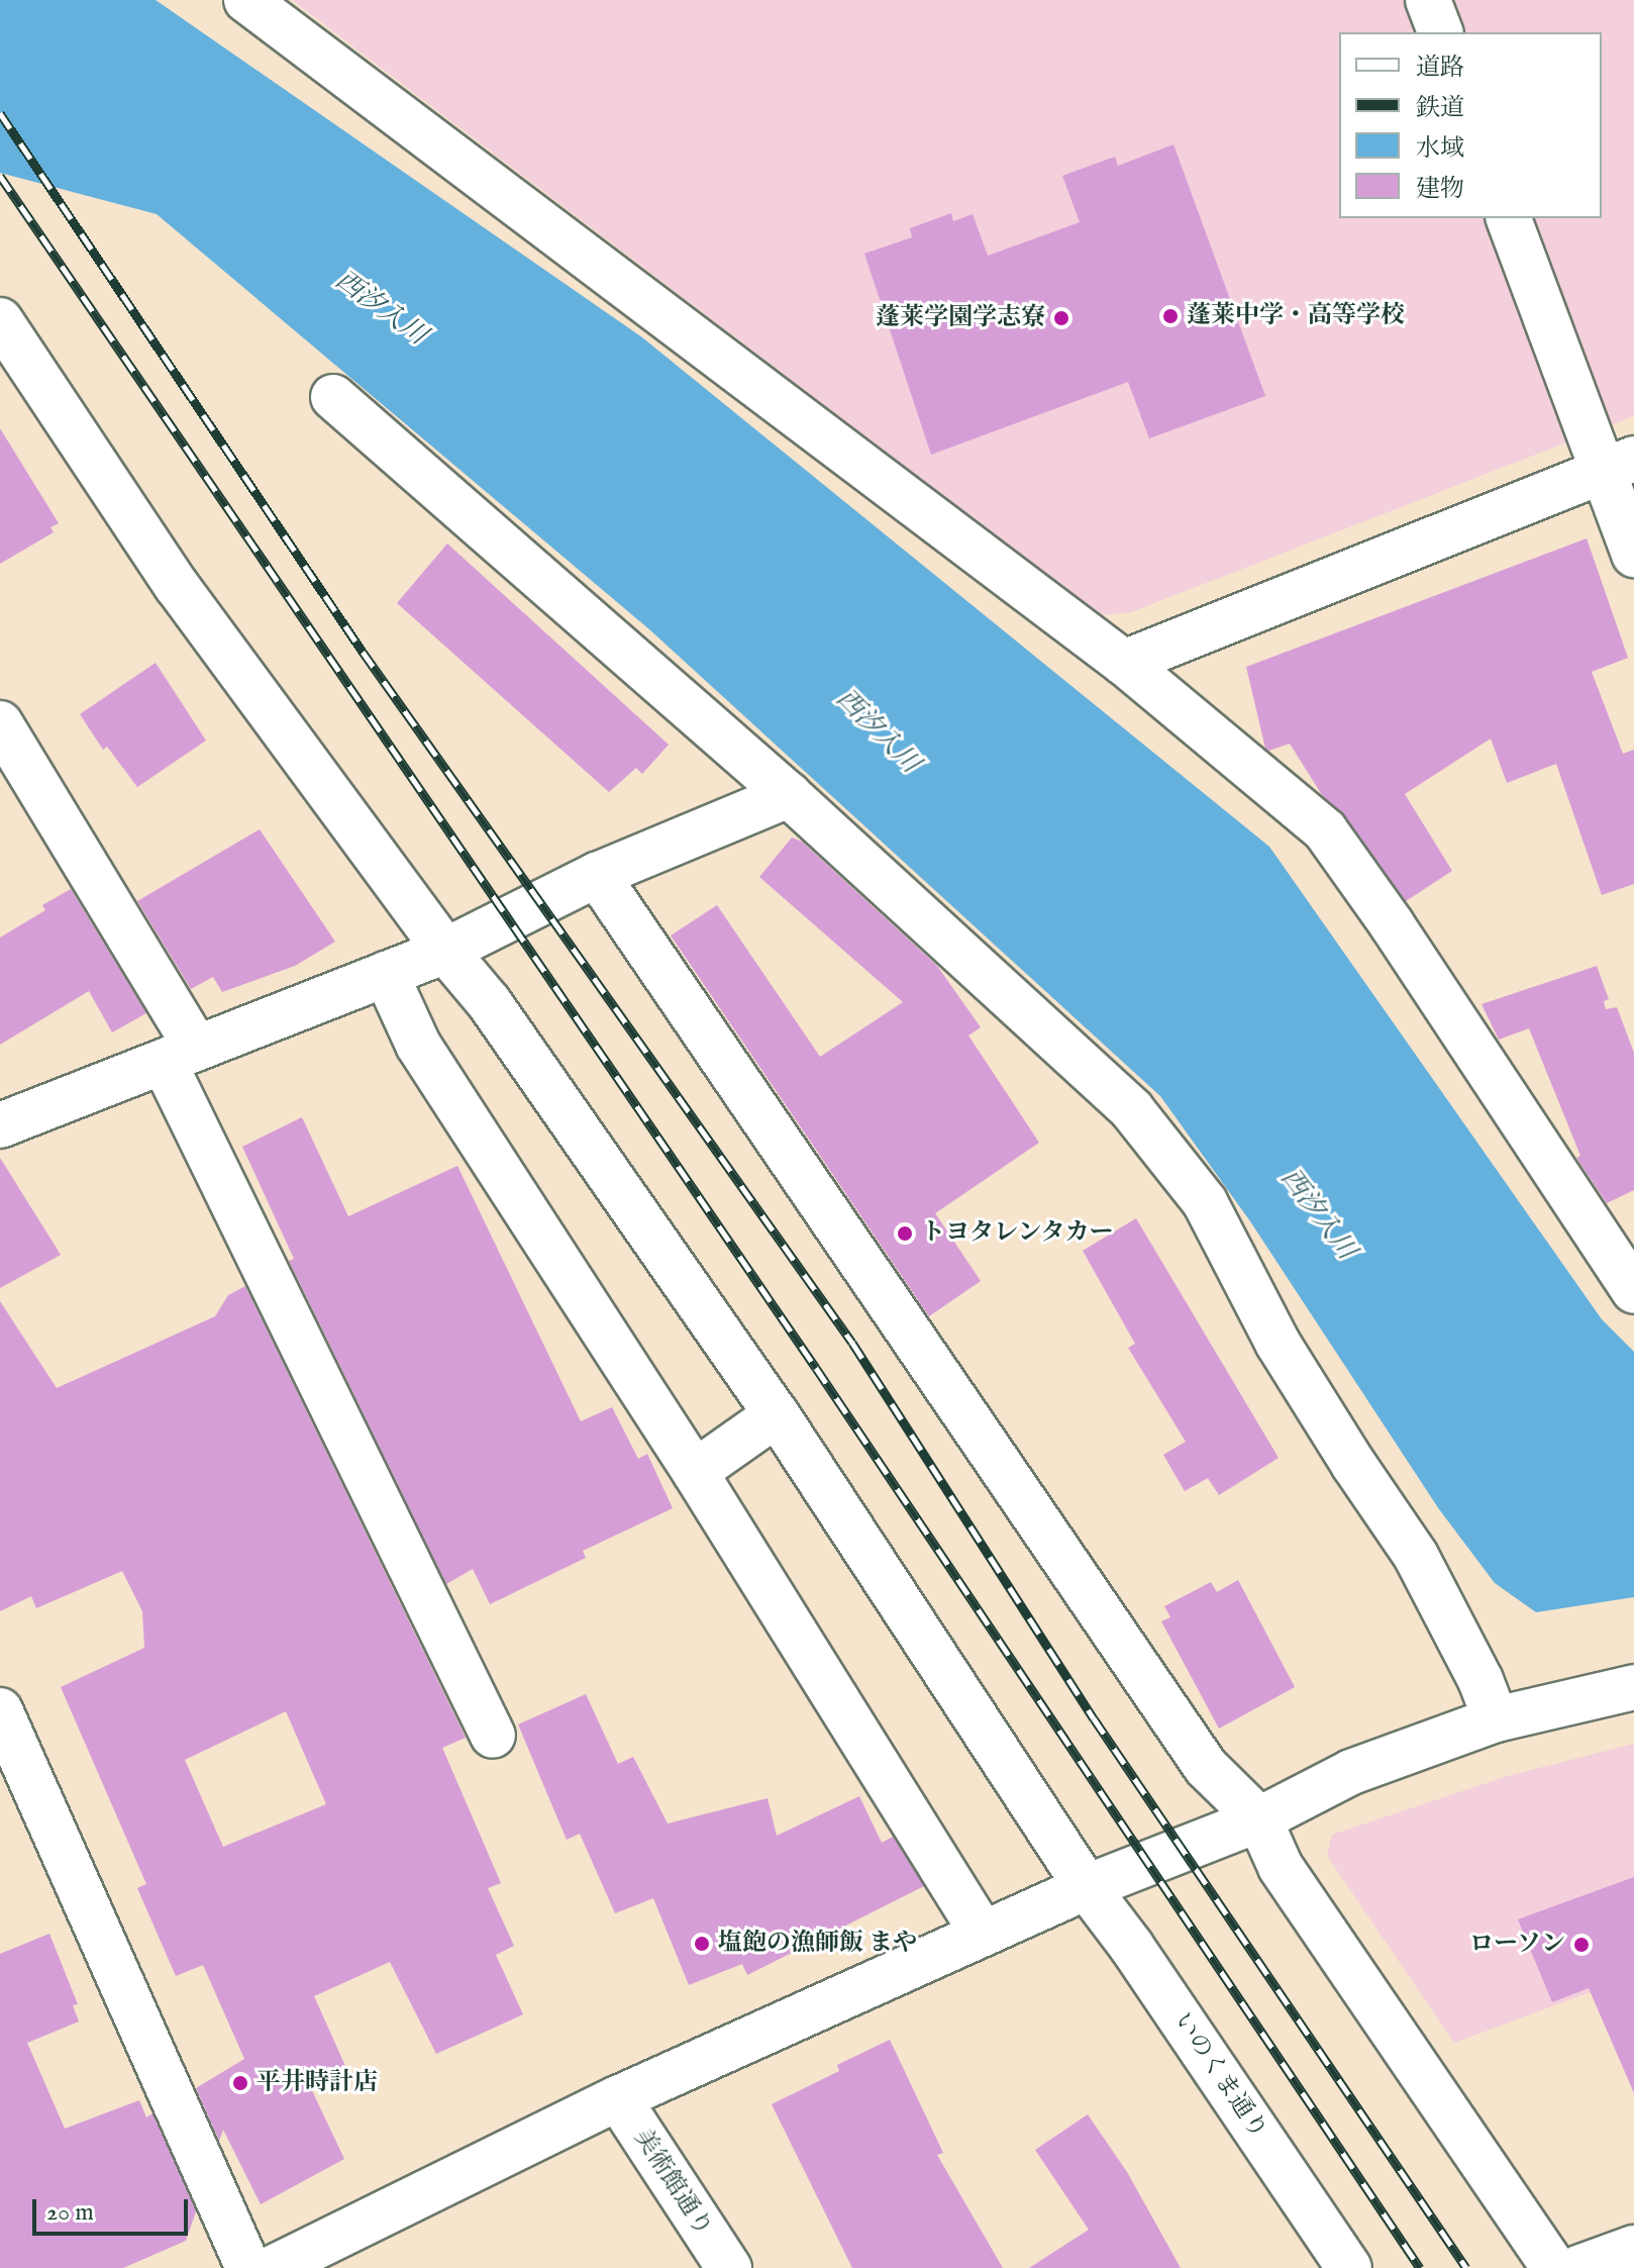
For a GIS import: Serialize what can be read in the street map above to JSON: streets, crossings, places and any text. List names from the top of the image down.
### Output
{
  "streets": {
    "street": ["いのくま通り", "美術館通り"]
  },
  "water": ["西汐入川"],
  "places": [
    "蓬莱中学・高等学校",
    "蓬莱学園学志寮",
    "トヨタレンタカー",
    "塩飽の漁師飯 まや",
    "ローソン",
    "平井時計店"
  ],
  "legend": [
    "道路",
    "鉄道",
    "水域",
    "建物"
  ],
  "scale_bar": "20 m"
}
